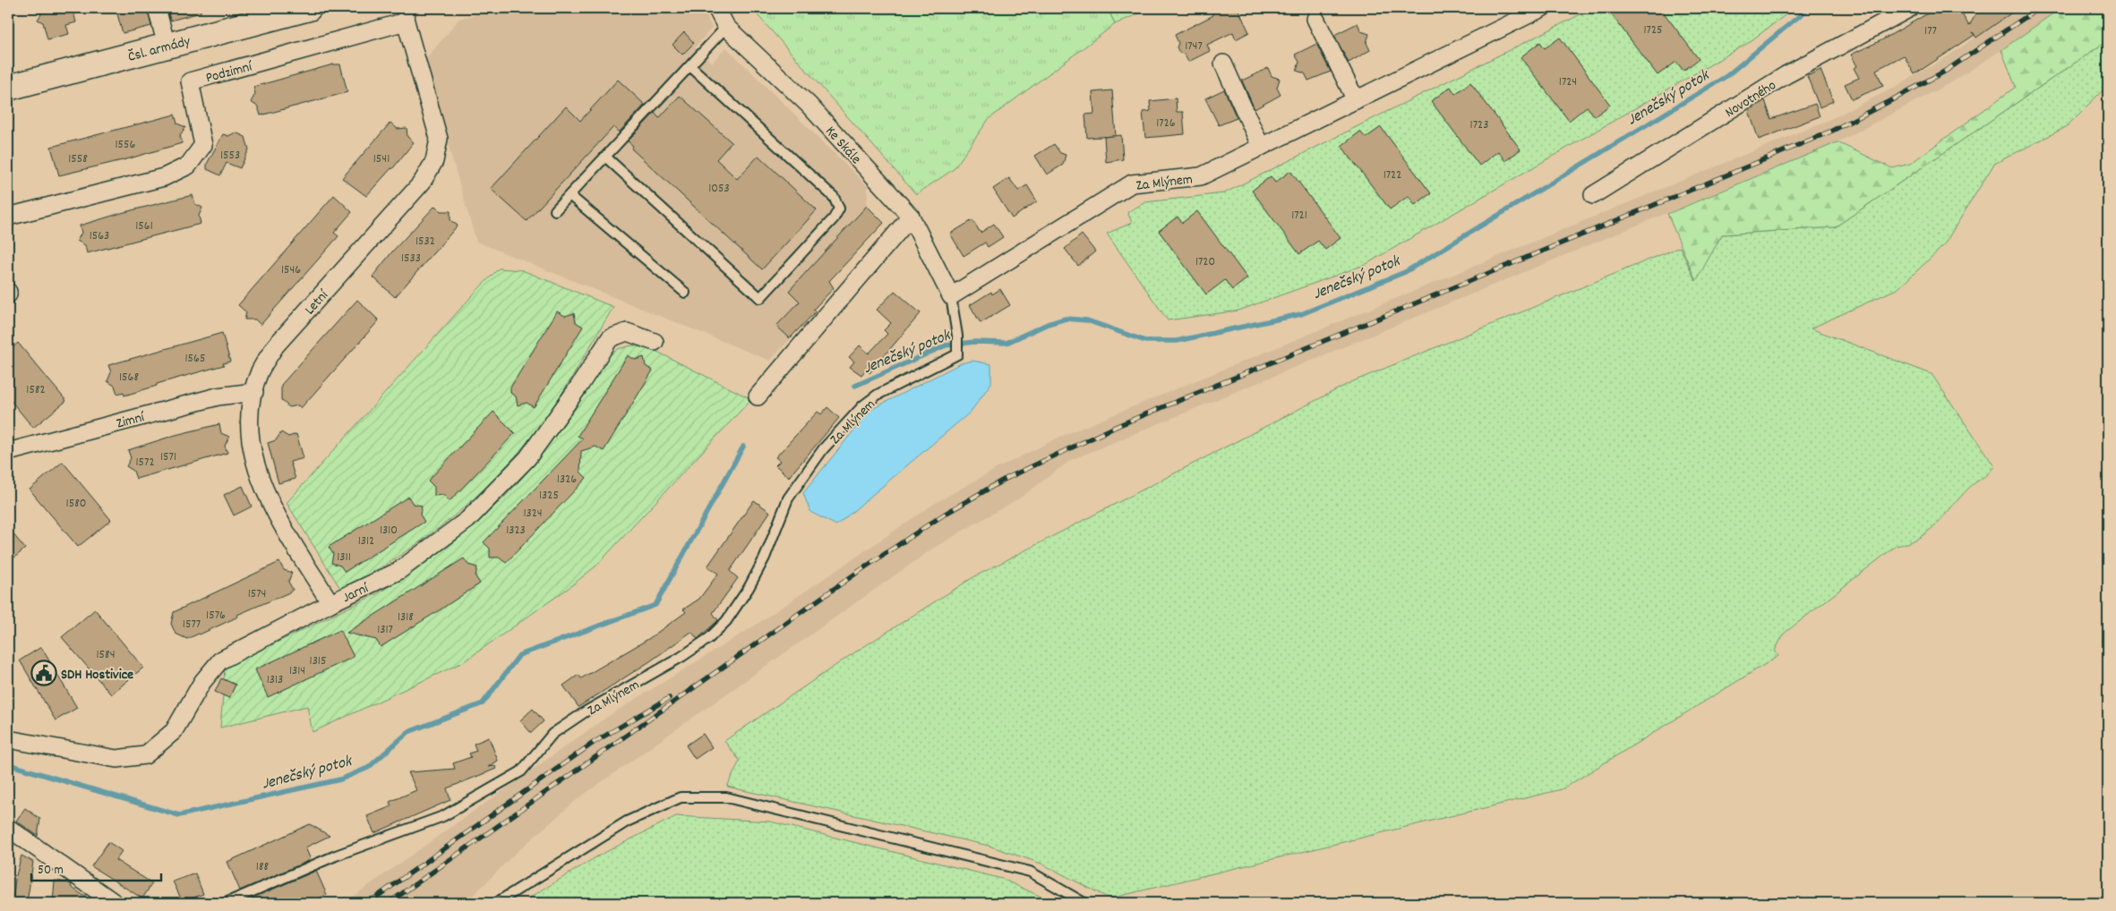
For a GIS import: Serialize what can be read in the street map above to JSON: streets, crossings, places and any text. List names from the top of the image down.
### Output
{
  "streets": {
    "main road": ["Čsl. armády"],
    "street": [
      "Podzimní",
      "Novotného",
      "Ke Skále",
      "Za Mlýnem",
      "Letní",
      "Zimní",
      "Jarní"
    ]
  },
  "crossings": [
    ["Podzimní", "Letní"],
    ["Ke Skále", "Za Mlýnem"],
    ["Letní", "Zimní"],
    ["Letní", "Jarní"]
  ],
  "water": ["Jenečský potok"],
  "places": {
    "public building": ["SDH Hostivice"]
  },
  "house_numbers": [
    "1725",
    "177",
    "1747",
    "1724",
    "1726",
    "1723",
    "1556",
    "1553",
    "1558",
    "1541",
    "1722",
    "1053",
    "1721",
    "1561",
    "1563",
    "1532",
    "1533",
    "1720",
    "1546",
    "1565",
    "1568",
    "1582",
    "1571",
    "1572",
    "1326",
    "1325",
    "1580",
    "1324",
    "1310",
    "1323",
    "1312",
    "1311",
    "1574",
    "1576",
    "1318",
    "1577",
    "1317",
    "1584",
    "1315",
    "1314",
    "1313",
    "188"
  ],
  "scale_bar": "50 m"
}
